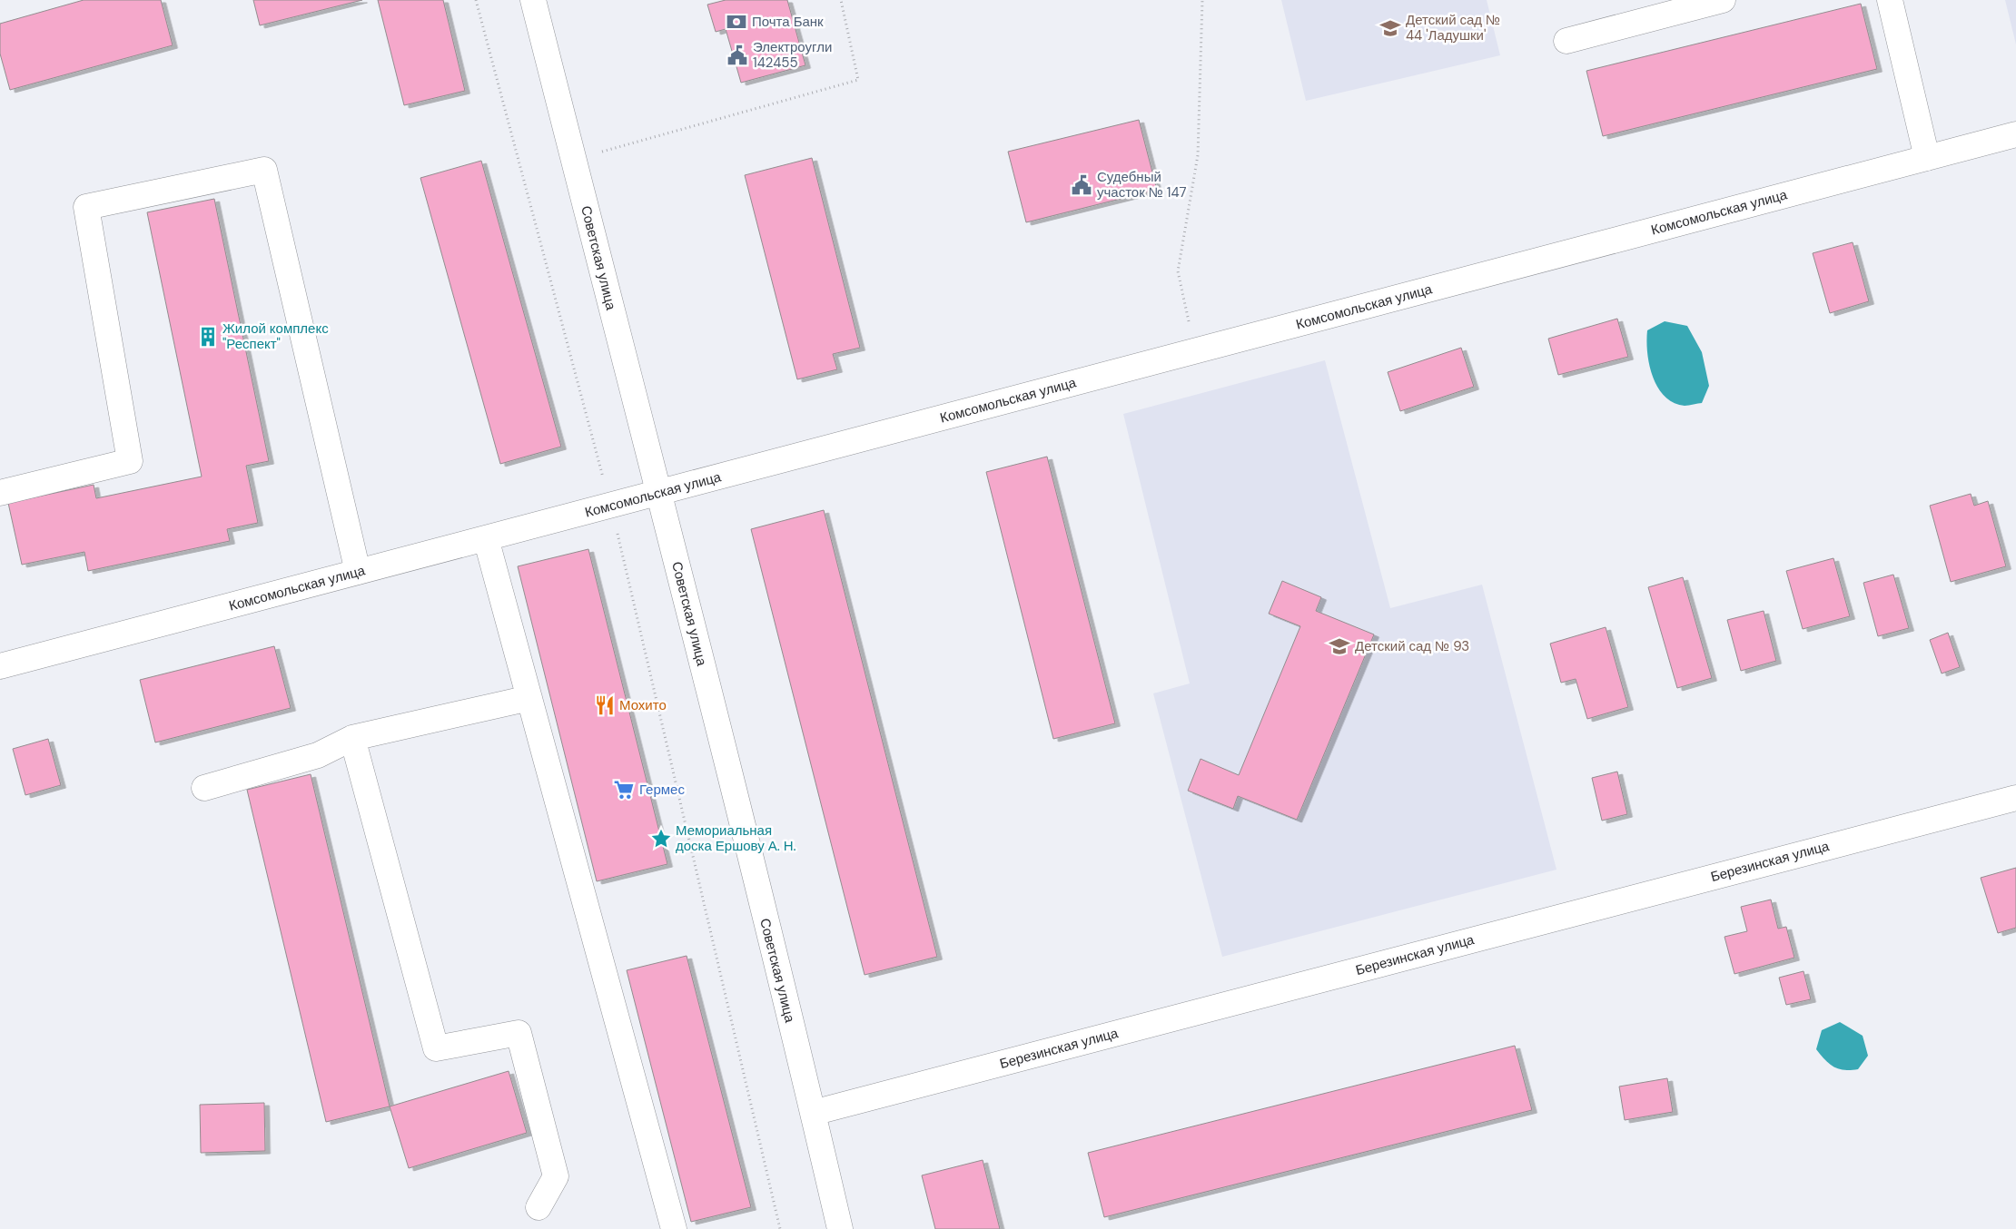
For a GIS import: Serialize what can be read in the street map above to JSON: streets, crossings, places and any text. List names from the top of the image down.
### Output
{
  "streets": {
    "street": ["Комсомольская улица", "Советская улица", "Березинская улица"]
  },
  "crossings": [
    ["Комсомольская улица", "Советская улица"],
    ["Советская улица", "Березинская улица"]
  ],
  "places": {
    "bank": ["Почта Банк"],
    "school or university": ["Детский сад № 44 'Ладушки'", "Детский сад № 93"],
    "public building": ["Электроугли 142455", "Судебный участок № 147"],
    "building": ["Жилой комплекс \"Респект\""],
    "restaurant": ["Мохито"],
    "supermarket": ["Гермес"],
    "place": ["Мемориальная доска Ершову А. Н."]
  }
}
